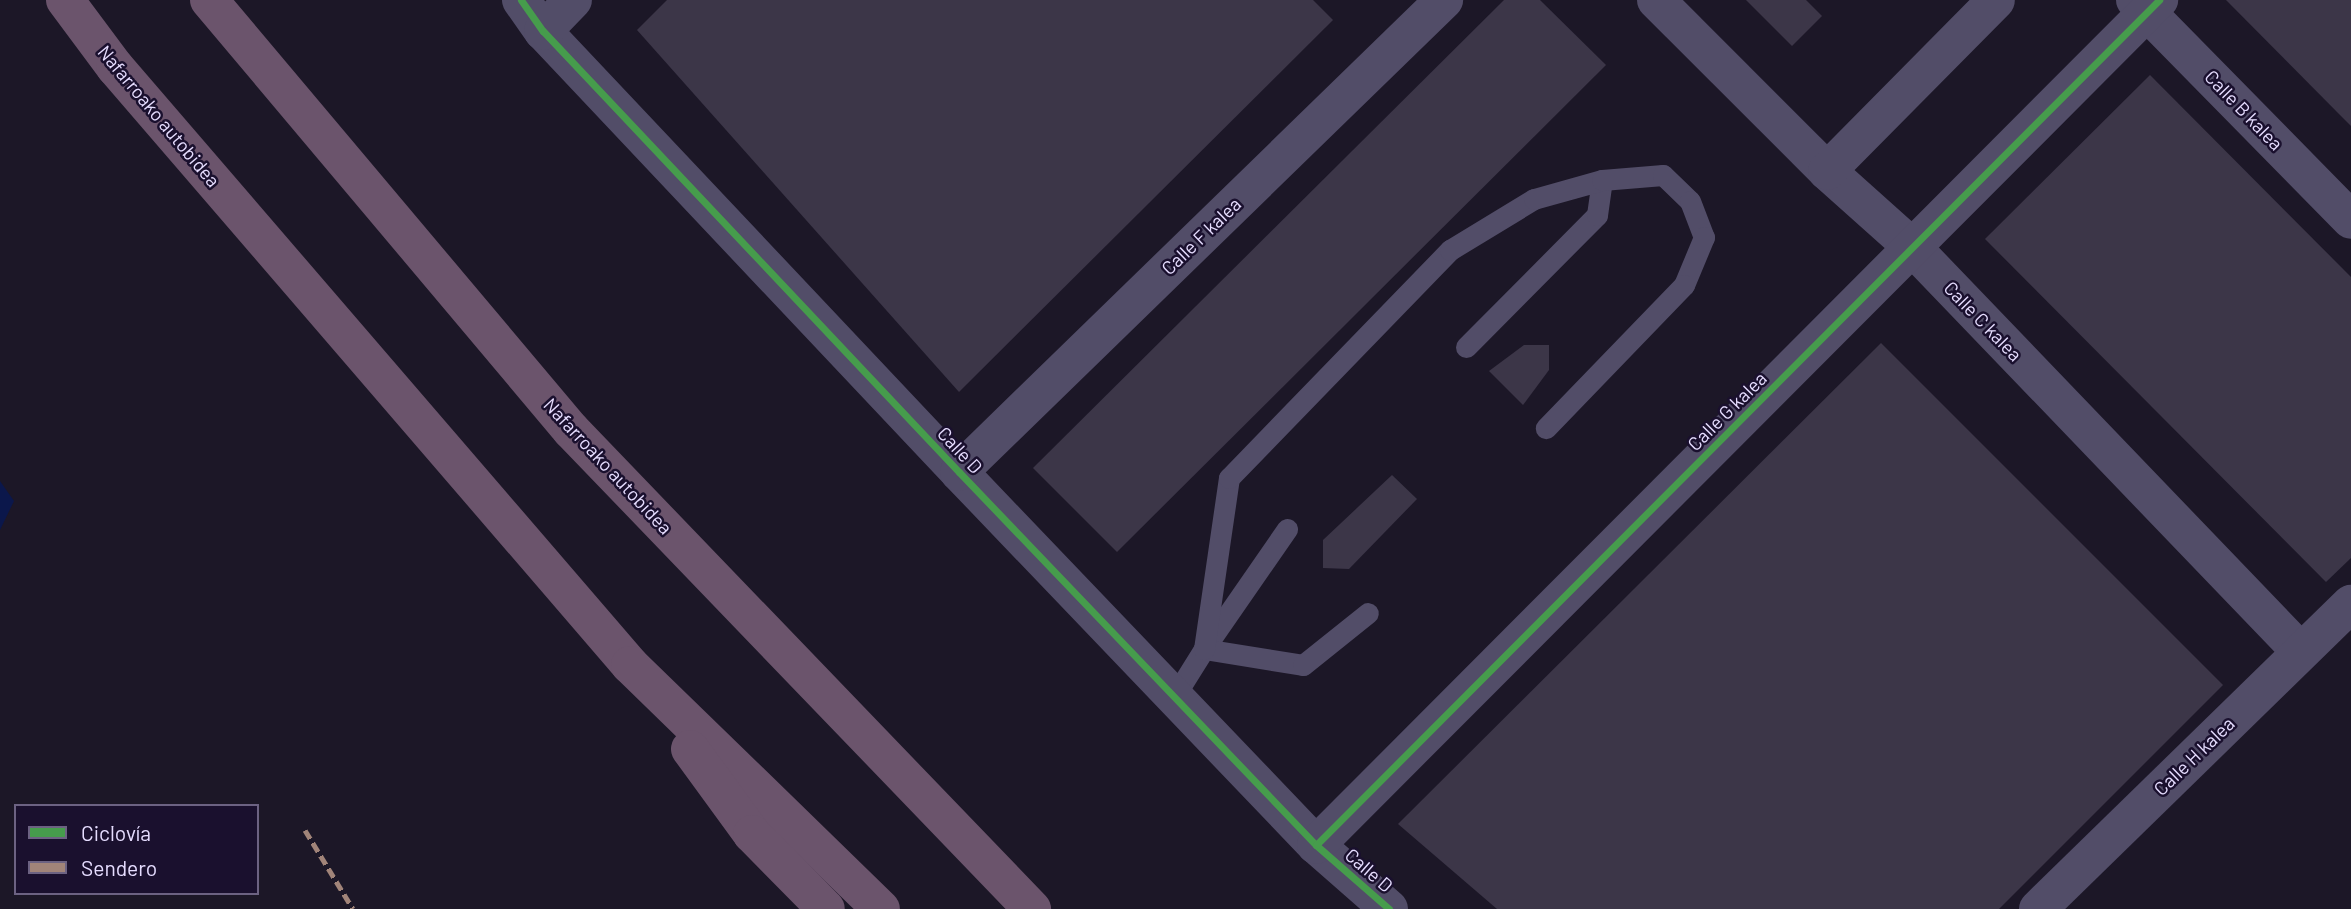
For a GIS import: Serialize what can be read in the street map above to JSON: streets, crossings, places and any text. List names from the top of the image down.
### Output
{
  "streets": {
    "highway": ["Nafarroako autobidea"],
    "street": [
      "Calle B kalea",
      "Calle F kalea",
      "Calle C kalea",
      "Calle G kalea",
      "Calle D",
      "Calle H kalea"
    ]
  },
  "crossings": [
    ["Calle B kalea", "Calle G kalea"],
    ["Calle F kalea", "Calle D"],
    ["Calle C kalea", "Calle G kalea"],
    ["Calle C kalea", "Calle H kalea"],
    ["Calle G kalea", "Calle D"]
  ],
  "legend": ["Ciclovía", "Sendero"]
}
